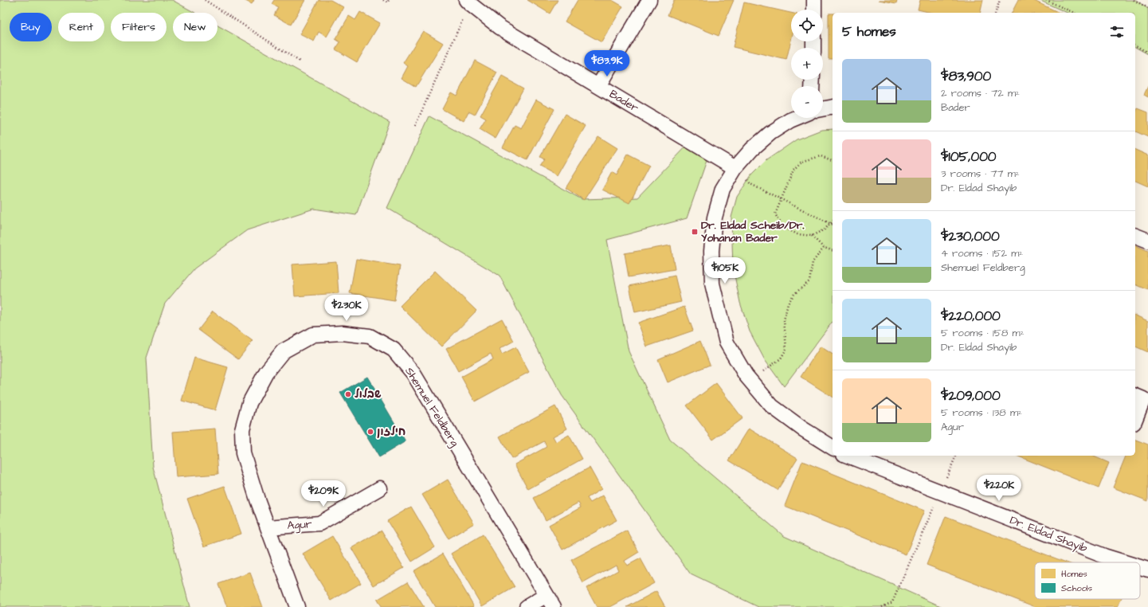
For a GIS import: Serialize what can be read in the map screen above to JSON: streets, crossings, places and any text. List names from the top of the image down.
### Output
{
  "streets": {
    "street": [
      "Bader",
      "Shemuel Feldberg",
      "Agur",
      "Dr. Eldad Shayib"
    ]
  },
  "crossings": [
    ["Shemuel Feldberg", "Agur"]
  ],
  "places": {
    "transit": ["Dr. Eldad Scheib/Dr. Yohanan Bader"],
    "other": ["שבלול", "חילזון"]
  },
  "legend": ["Homes", "Schools"],
  "page": {
    "map_buttons": ["+", "−"],
    "chip": [
      "Buy",
      "Rent",
      "Filters",
      "New"
    ],
    "heading": "5 homes",
    "price": [
      "$83.9K",
      "$105K",
      "$230K",
      "$220K",
      "$209K"
    ],
    "list": [
      {
        "name": "$83,900",
        "note": "2 rooms · 72 m² · Bader"
      },
      {
        "name": "$105,000",
        "note": "3 rooms · 77 m² · Dr. Eldad Shayib"
      },
      {
        "name": "$230,000",
        "note": "4 rooms · 152 m² · Shemuel Feldberg"
      },
      {
        "name": "$220,000",
        "note": "5 rooms · 158 m² · Dr. Eldad Shayib"
      },
      {
        "name": "$209,000",
        "note": "5 rooms · 138 m² · Agur"
      }
    ]
  }
}
